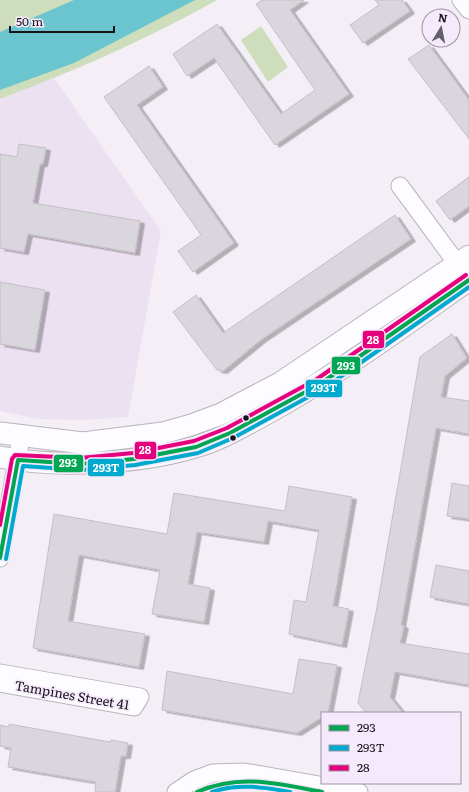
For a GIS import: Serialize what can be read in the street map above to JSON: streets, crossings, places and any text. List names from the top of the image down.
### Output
{
  "streets": {
    "street": ["Tampines Street 41"]
  },
  "lines": ["transit line 28", "transit line 293", "transit line 293T"],
  "legend": ["293", "293T", "28"],
  "scale_bar": "50 m",
  "north": "top"
}
